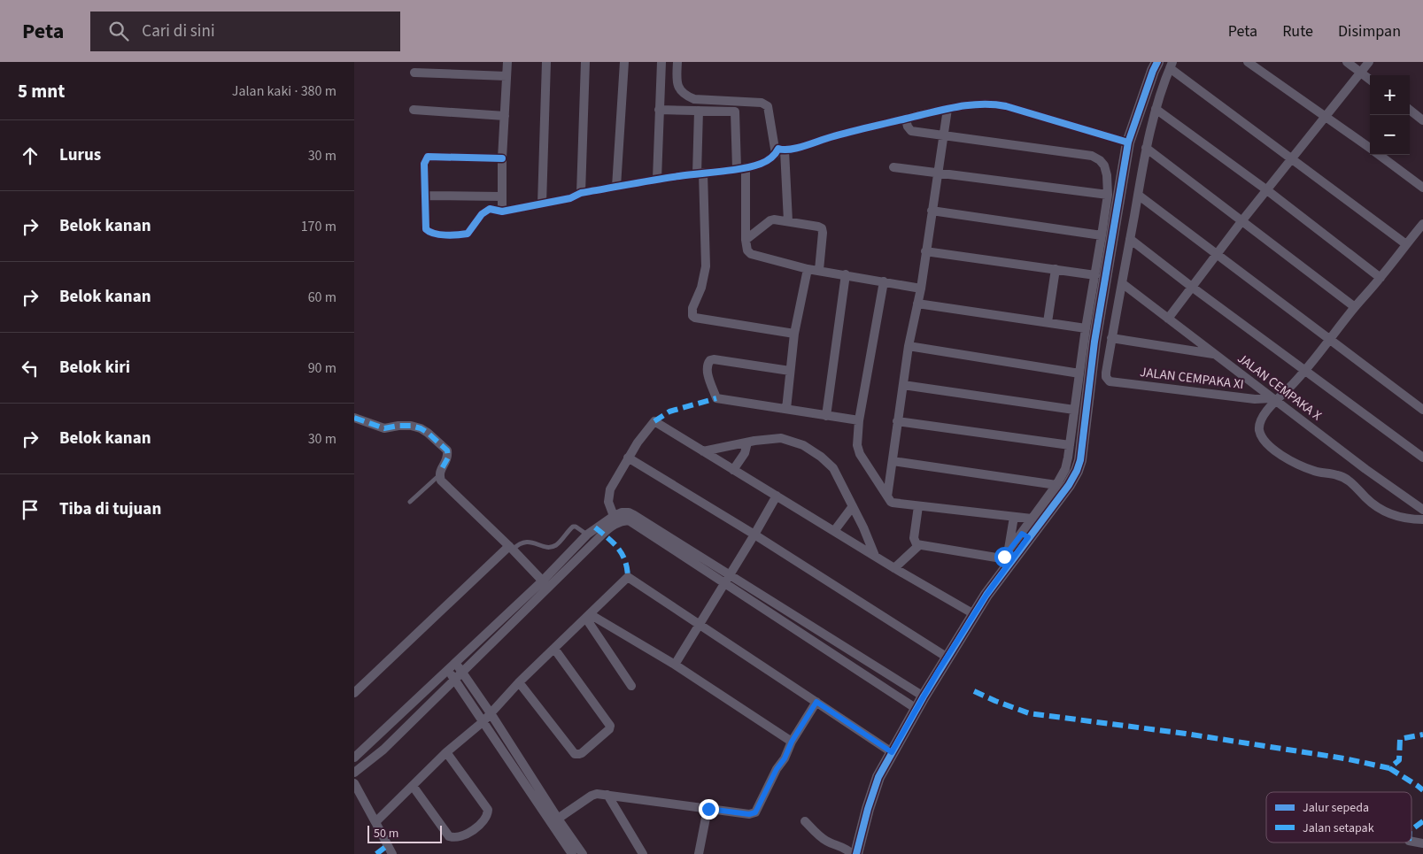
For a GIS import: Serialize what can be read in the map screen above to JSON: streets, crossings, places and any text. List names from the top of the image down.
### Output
{
  "streets": {
    "street": ["JALAN CEMPAKA XI", "JALAN CEMPAKA X"]
  },
  "crossings": [
    ["JALAN CEMPAKA XI", "JALAN CEMPAKA X"]
  ],
  "legend": ["Jalur sepeda", "Jalan setapak"],
  "scale_bar": "50 m",
  "page": {
    "header": "Peta",
    "search": "Cari di sini",
    "nav": ["Peta", "Rute", "Disimpan"],
    "heading": ["5 mnt", "Jalan kaki · 380 m"],
    "map_buttons": ["+", "−"],
    "list": [
      ["Lurus", "30 m"],
      ["Belok kanan", "170 m"],
      ["Belok kanan", "60 m"],
      ["Belok kiri", "90 m"],
      ["Belok kanan", "30 m"],
      "Tiba di tujuan"
    ],
    "scale": "50 m"
  }
}
